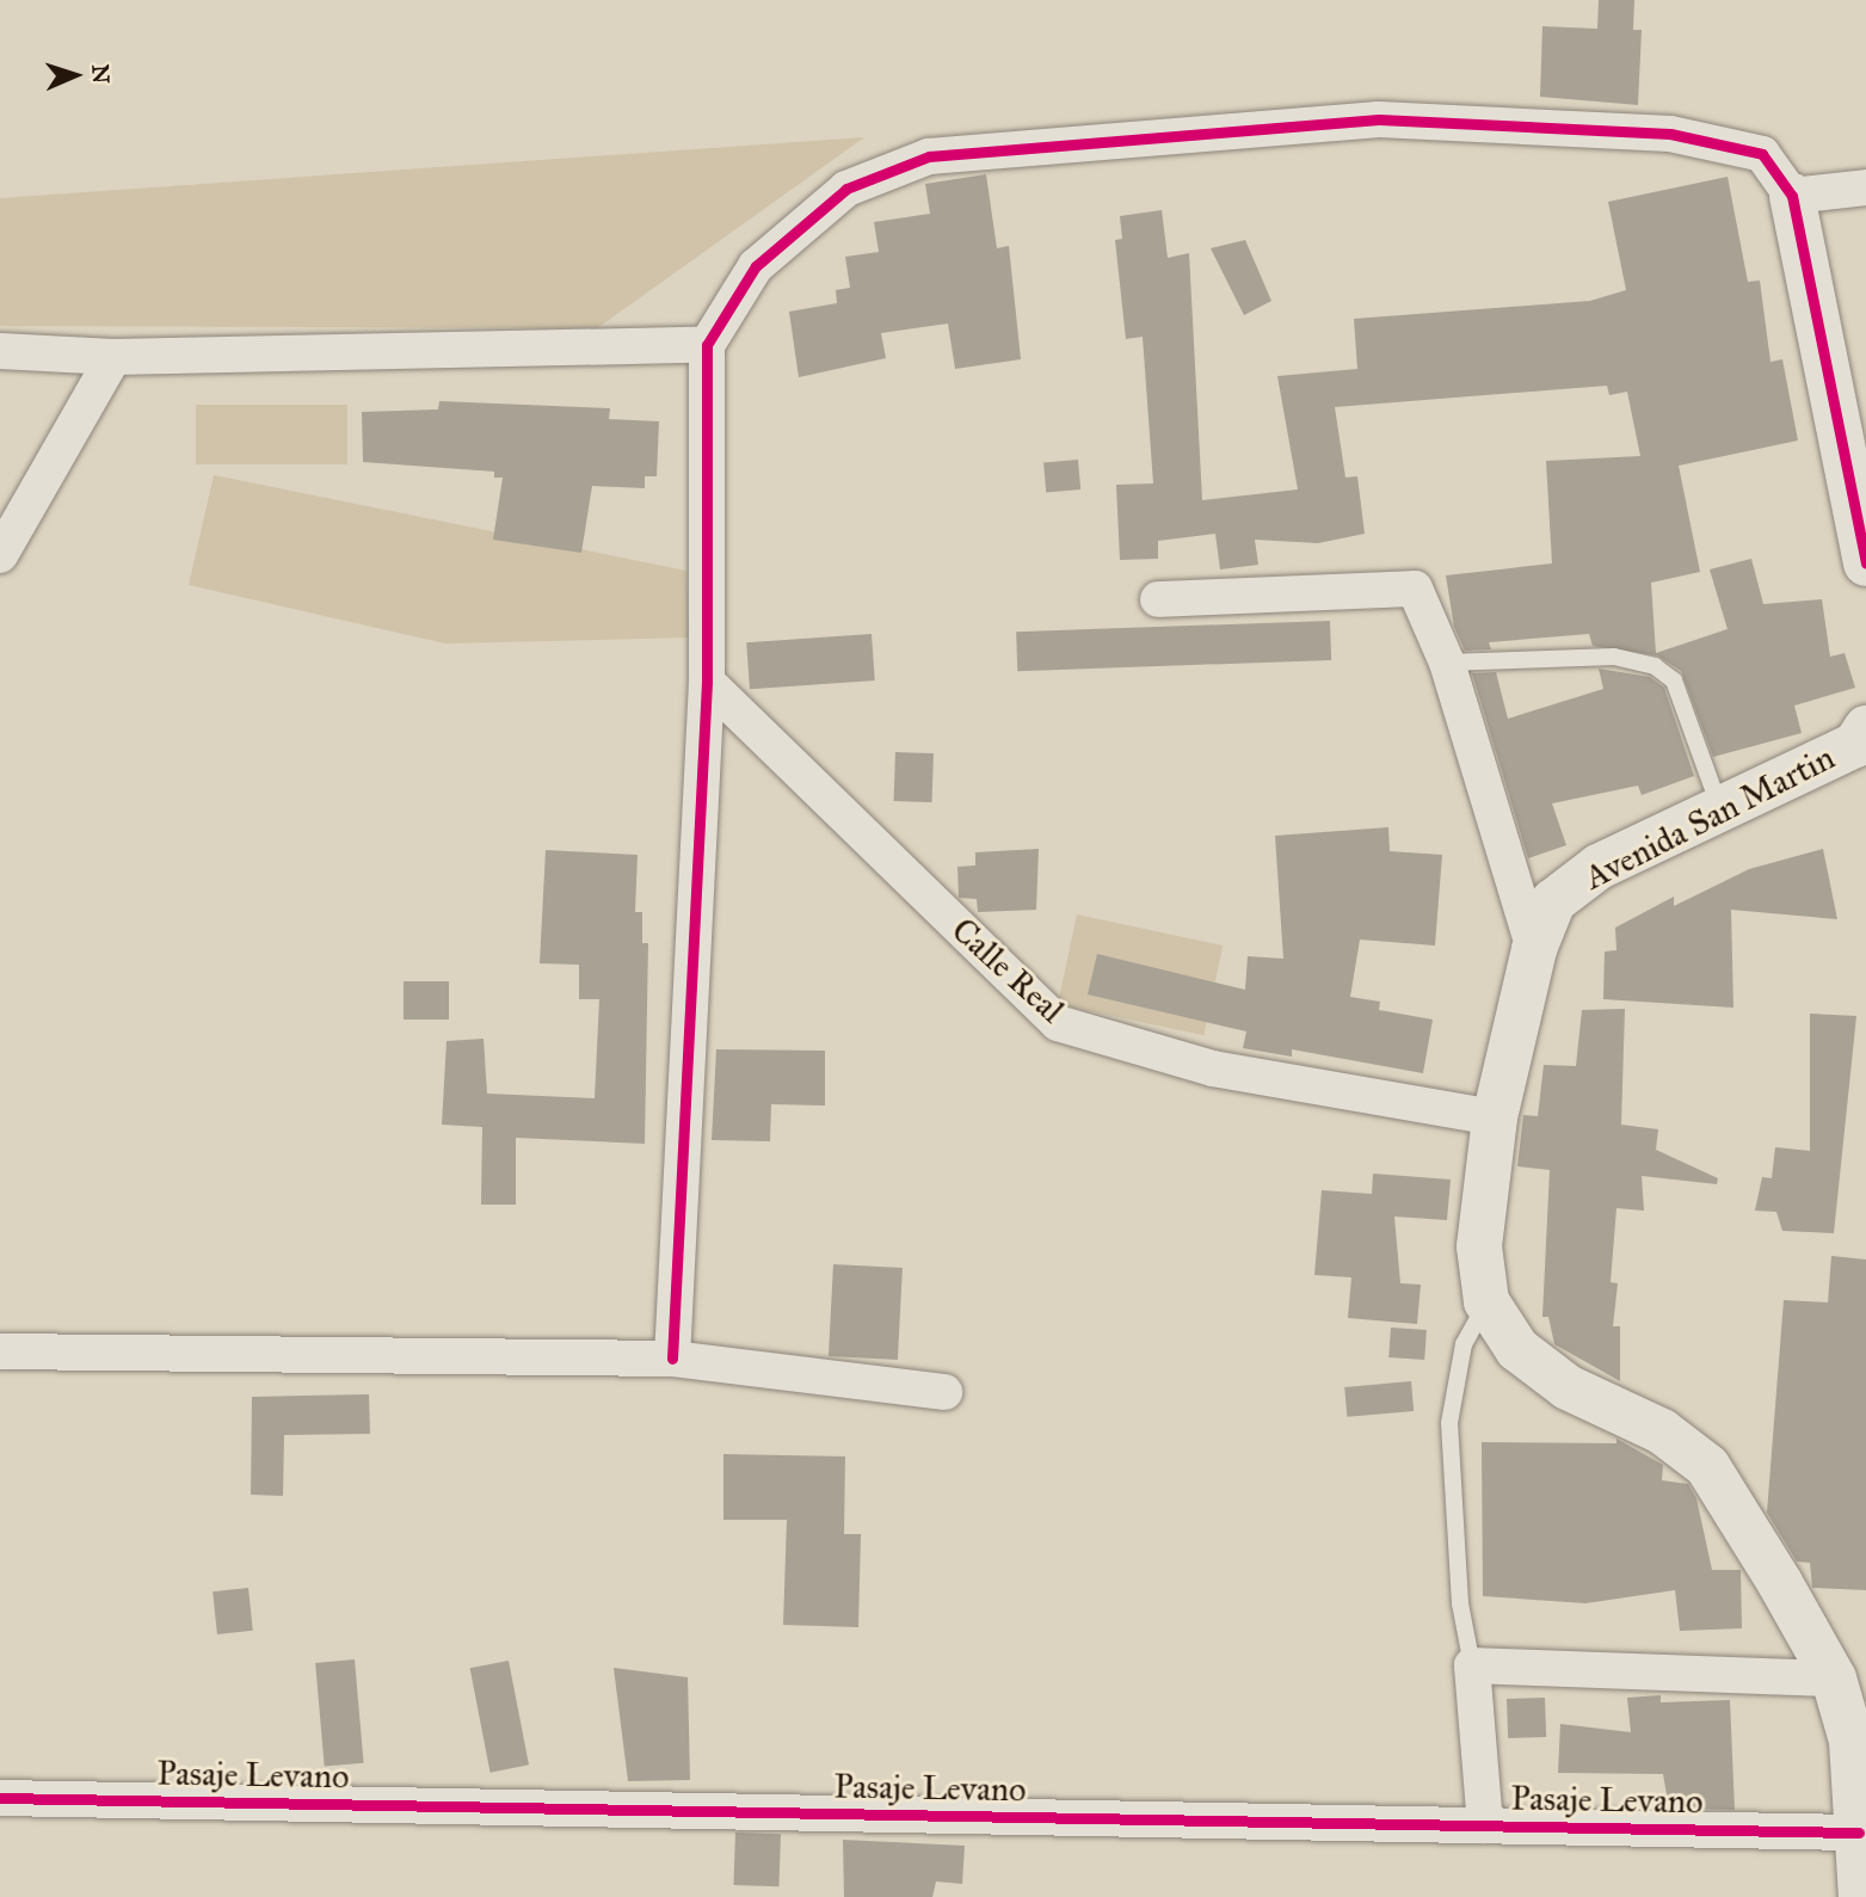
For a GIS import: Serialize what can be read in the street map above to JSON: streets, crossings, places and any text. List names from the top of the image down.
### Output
{
  "streets": {
    "street": ["Avenida San Martin", "Calle Real", "Pasaje Levano"]
  },
  "crossings": [
    ["Avenida San Martin", "Calle Real"],
    ["Avenida San Martin", "Pasaje Levano"]
  ],
  "north": "right"
}
